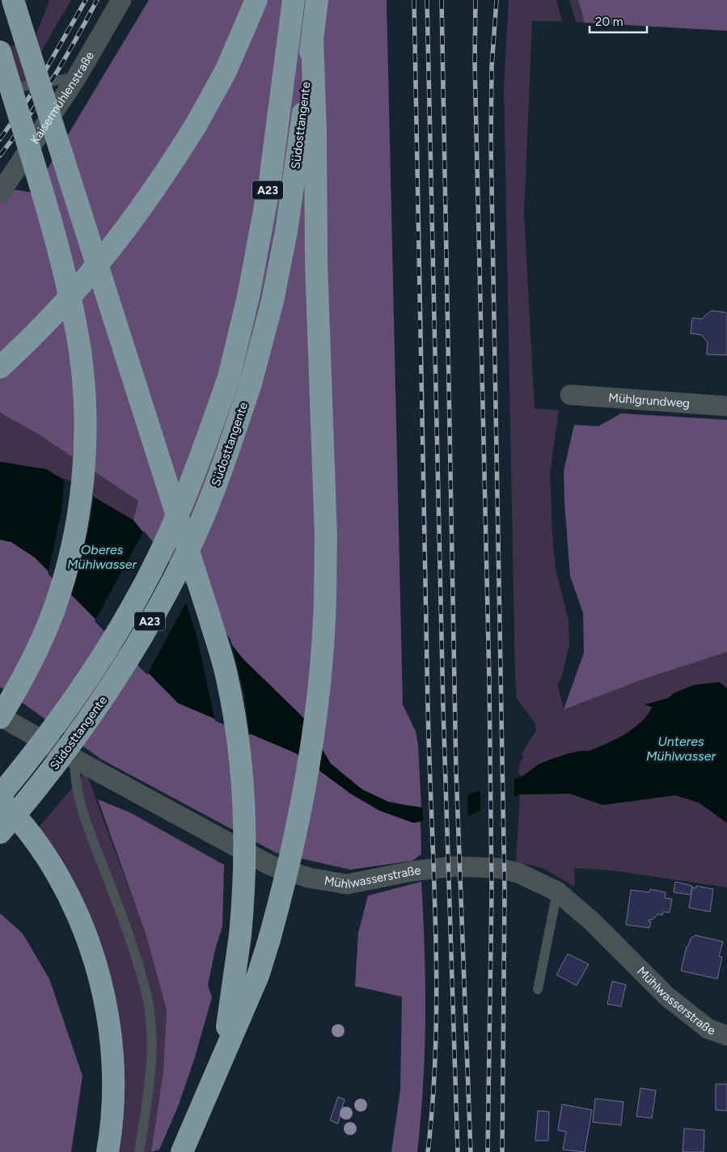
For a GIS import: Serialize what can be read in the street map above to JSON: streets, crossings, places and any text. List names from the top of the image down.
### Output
{
  "streets": {
    "highway": ["Südosttangente", "A23"],
    "street": ["Kaisermühlenstraße", "Mühlgrundweg", "Mühlwasserstraße"]
  },
  "water": ["Oberes Mühlwasser", "Unteres Mühlwasser"],
  "scale_bar": "20 m"
}
